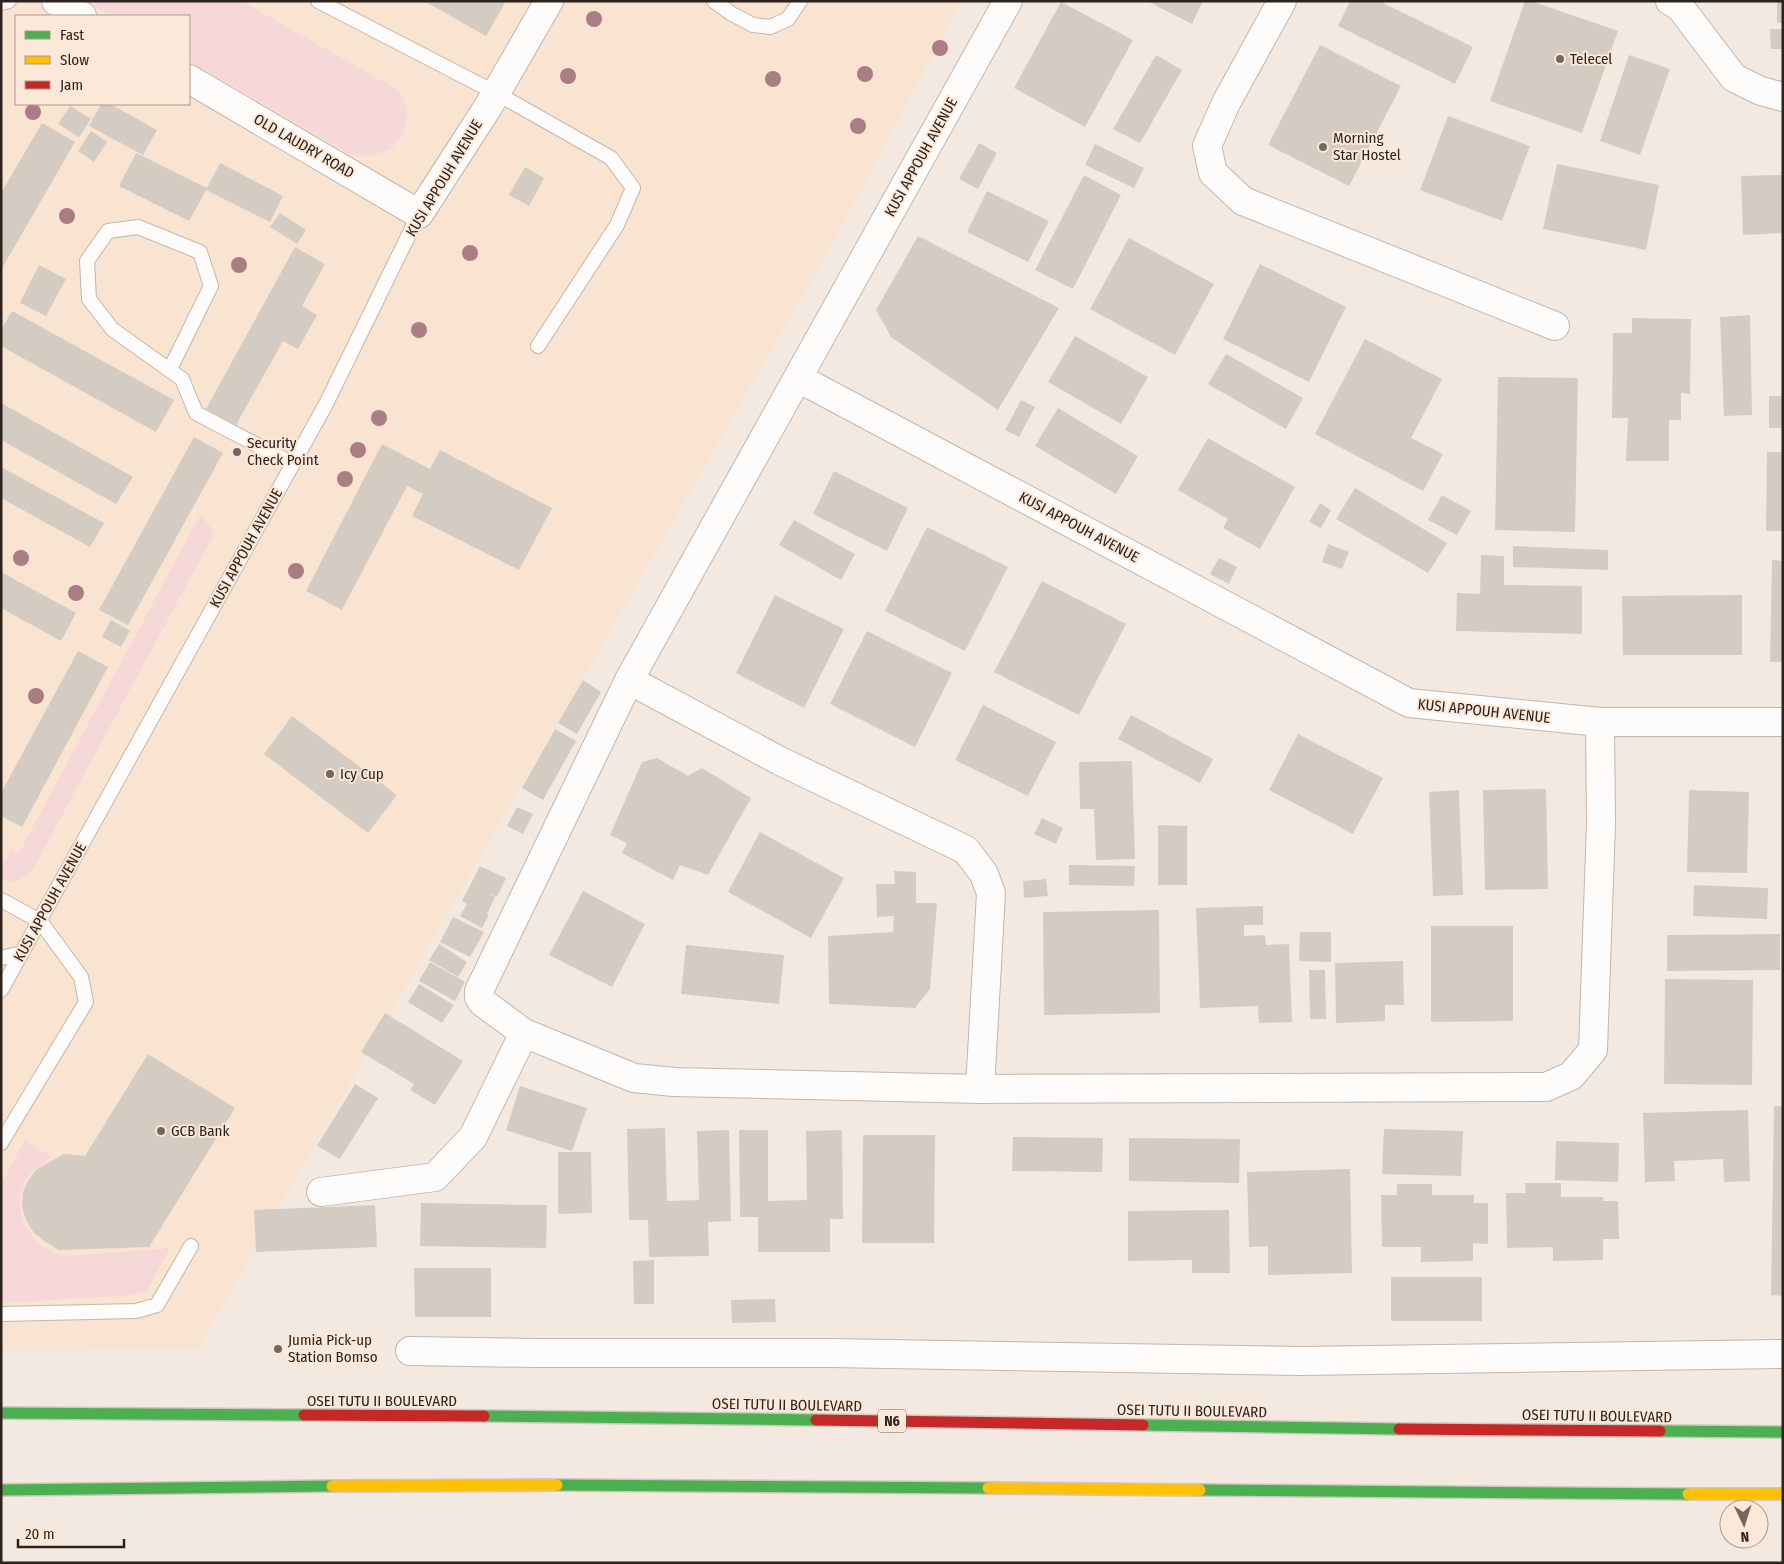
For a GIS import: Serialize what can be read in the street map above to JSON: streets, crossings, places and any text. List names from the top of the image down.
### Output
{
  "streets": {
    "highway": ["OSEI TUTU II BOULEVARD", "N6"],
    "street": ["OLD LAUDRY ROAD", "KUSI APPOUH AVENUE"]
  },
  "crossings": [
    ["OLD LAUDRY ROAD", "KUSI APPOUH AVENUE"]
  ],
  "places": [
    "Telecel",
    "Morning Star Hostel",
    "Security Check Point",
    "Icy Cup",
    "GCB Bank",
    "Jumia Pick-up Station Bomso"
  ],
  "legend": ["Fast", "Slow", "Jam"],
  "scale_bar": "20 m",
  "north": "bottom"
}
